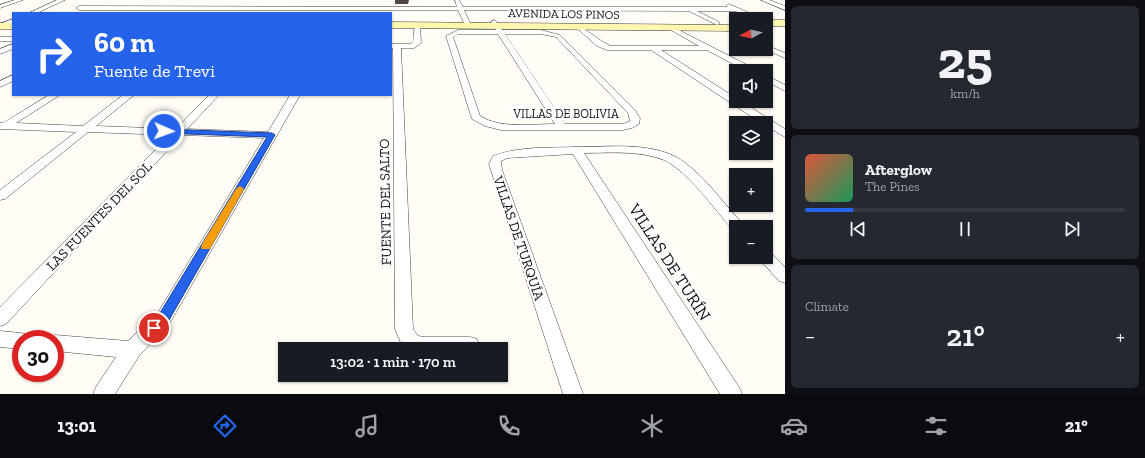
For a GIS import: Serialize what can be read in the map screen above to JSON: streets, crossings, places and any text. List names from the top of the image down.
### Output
{
  "streets": {
    "street": [
      "AVENIDA LOS PINOS",
      "VILLAS DE BOLIVIA",
      "FUENTE DEL SALTO",
      "LAS FUENTES DEL SOL",
      "VILLAS DE TURQUÍA",
      "VILLAS DE TURÍN"
    ]
  },
  "crossings": [
    ["AVENIDA LOS PINOS", "VILLAS DE BOLIVIA"],
    ["VILLAS DE TURQUÍA", "VILLAS DE TURÍN"]
  ],
  "north": "left",
  "page": {
    "tile": [
      ["25", "km/h"],
      "Climate"
    ],
    "map_buttons": ["+", "−"],
    "turn": ["60 m", "Fuente de Trevi"],
    "song": ["Afterglow", "The Pines"],
    "heat": ["−", "21°", "+"],
    "limit": "30",
    "trip": "13:02 · 1 min · 170 m",
    "tabs": ["13:01", "21°"]
  }
}
